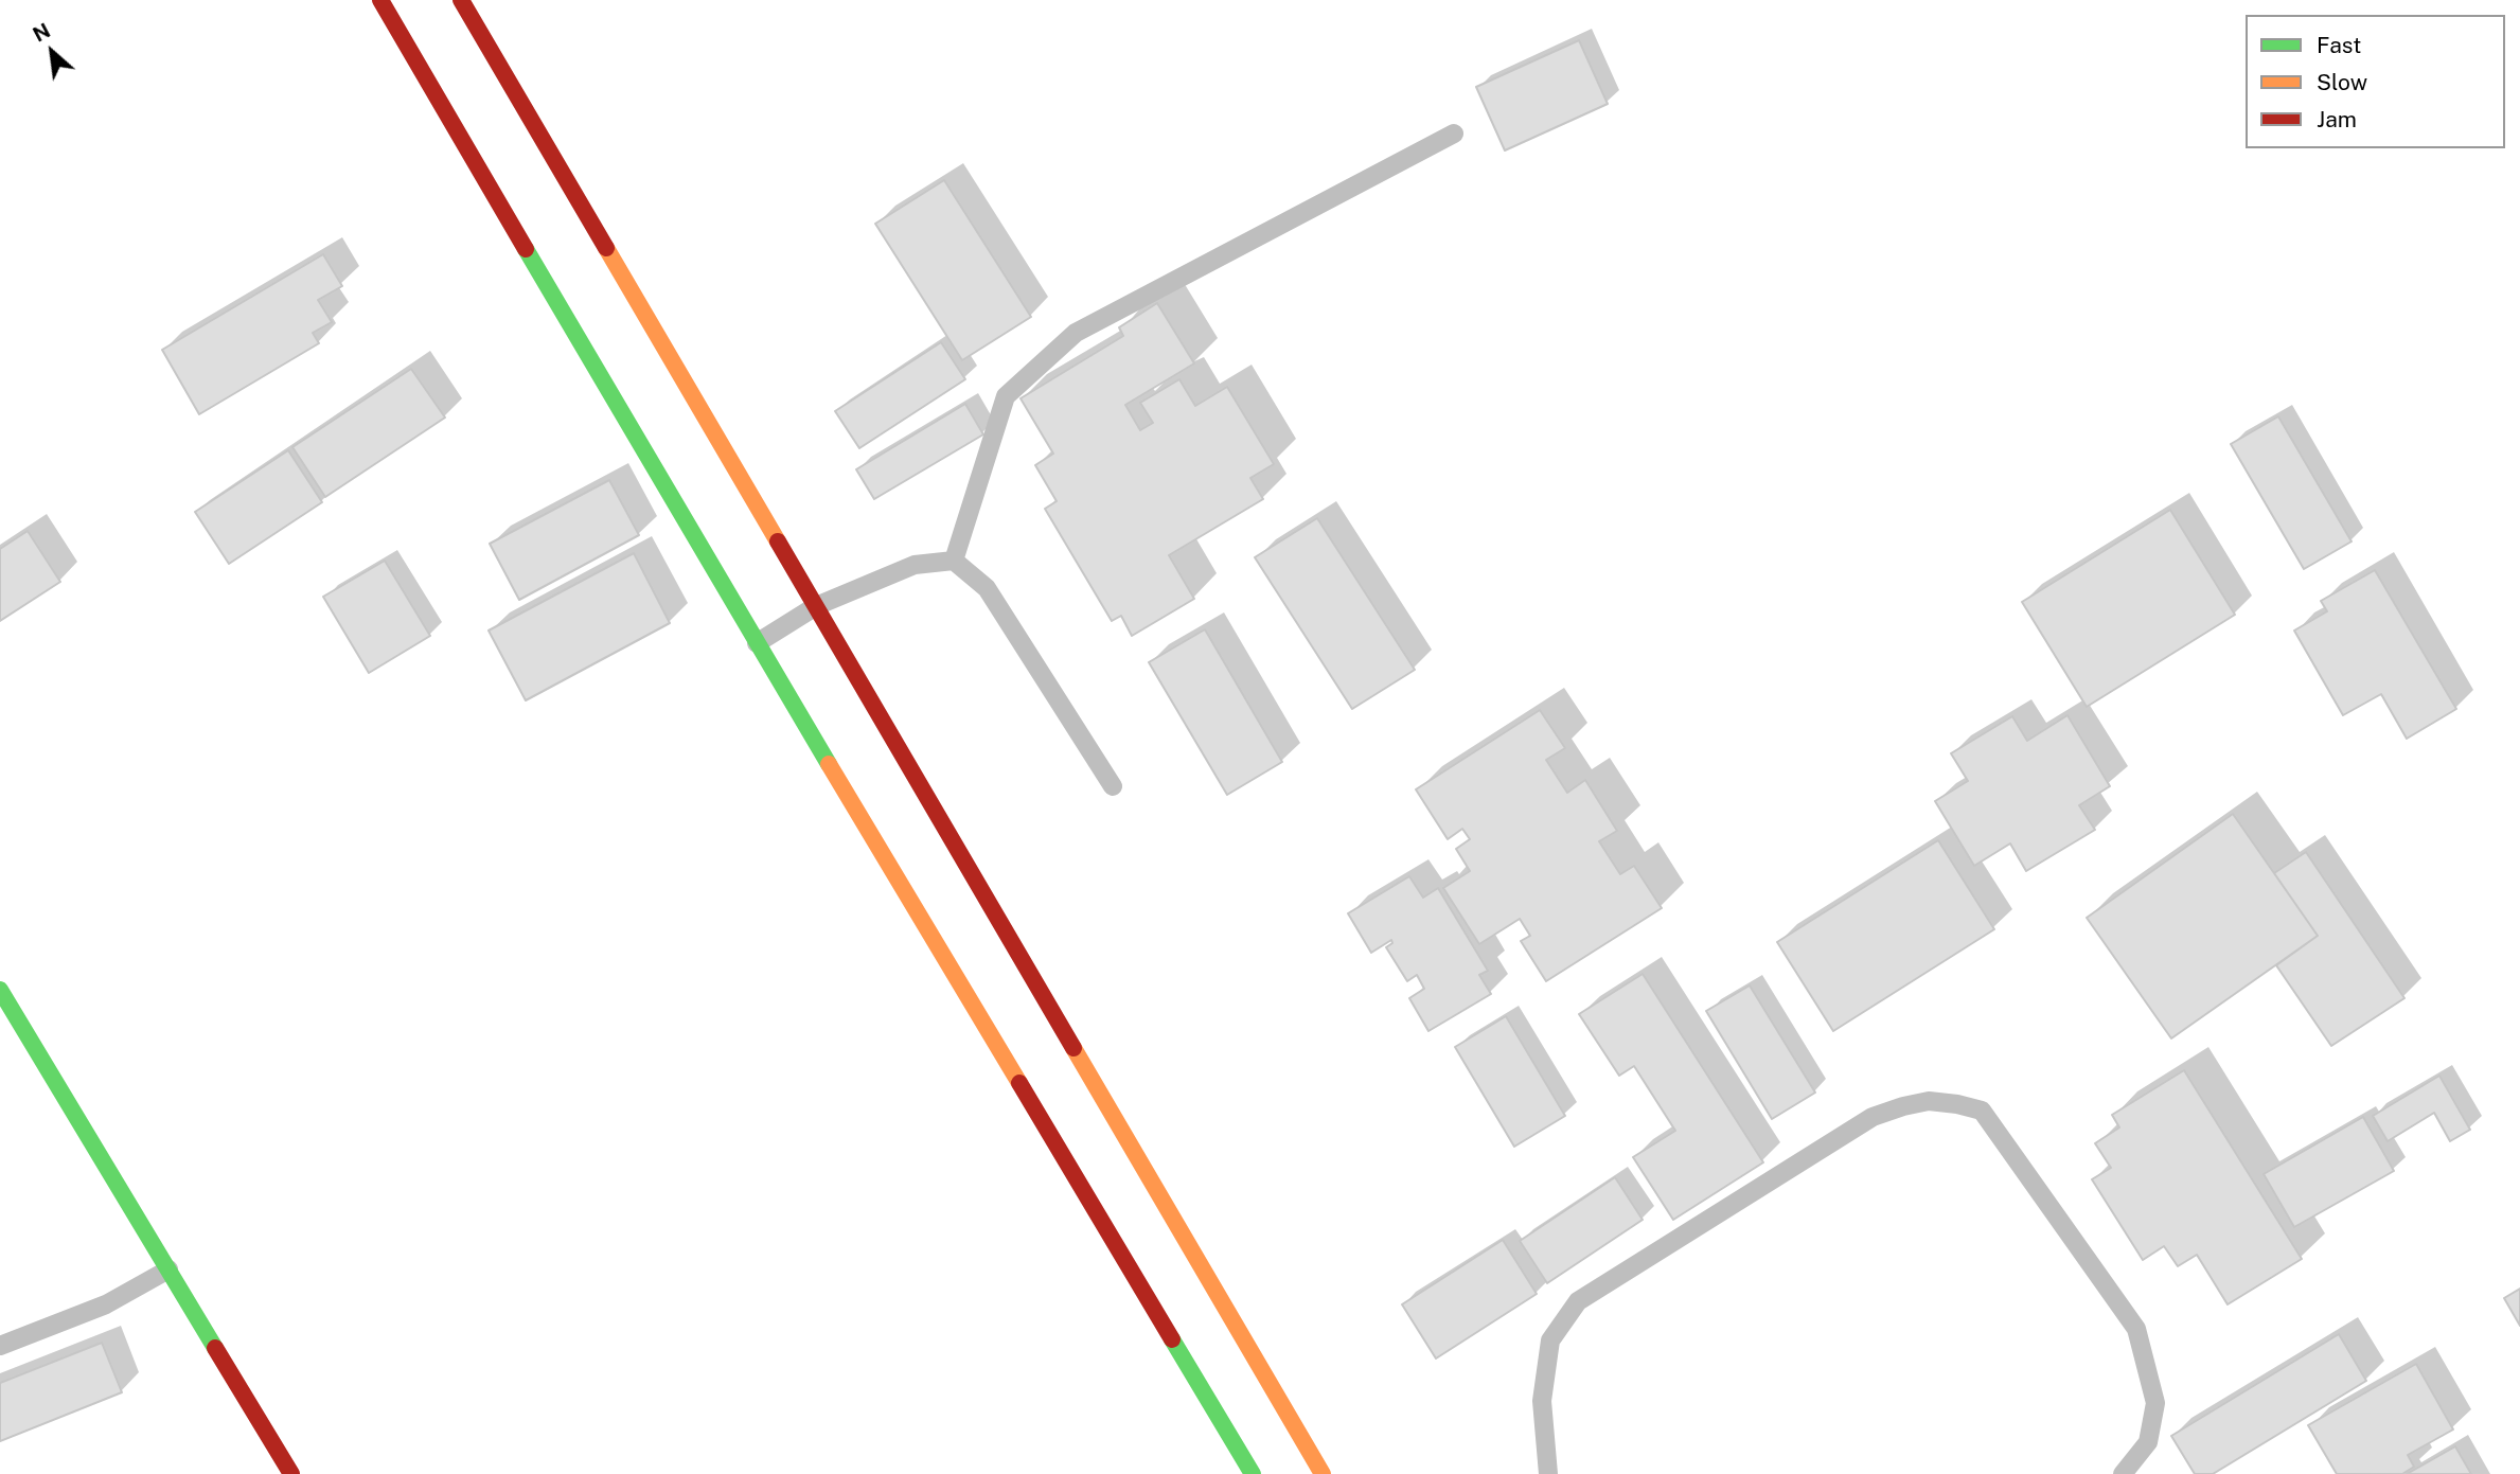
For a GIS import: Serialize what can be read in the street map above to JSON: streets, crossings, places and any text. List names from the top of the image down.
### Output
{
  "legend": ["Fast", "Slow", "Jam"],
  "north": "top left"
}
